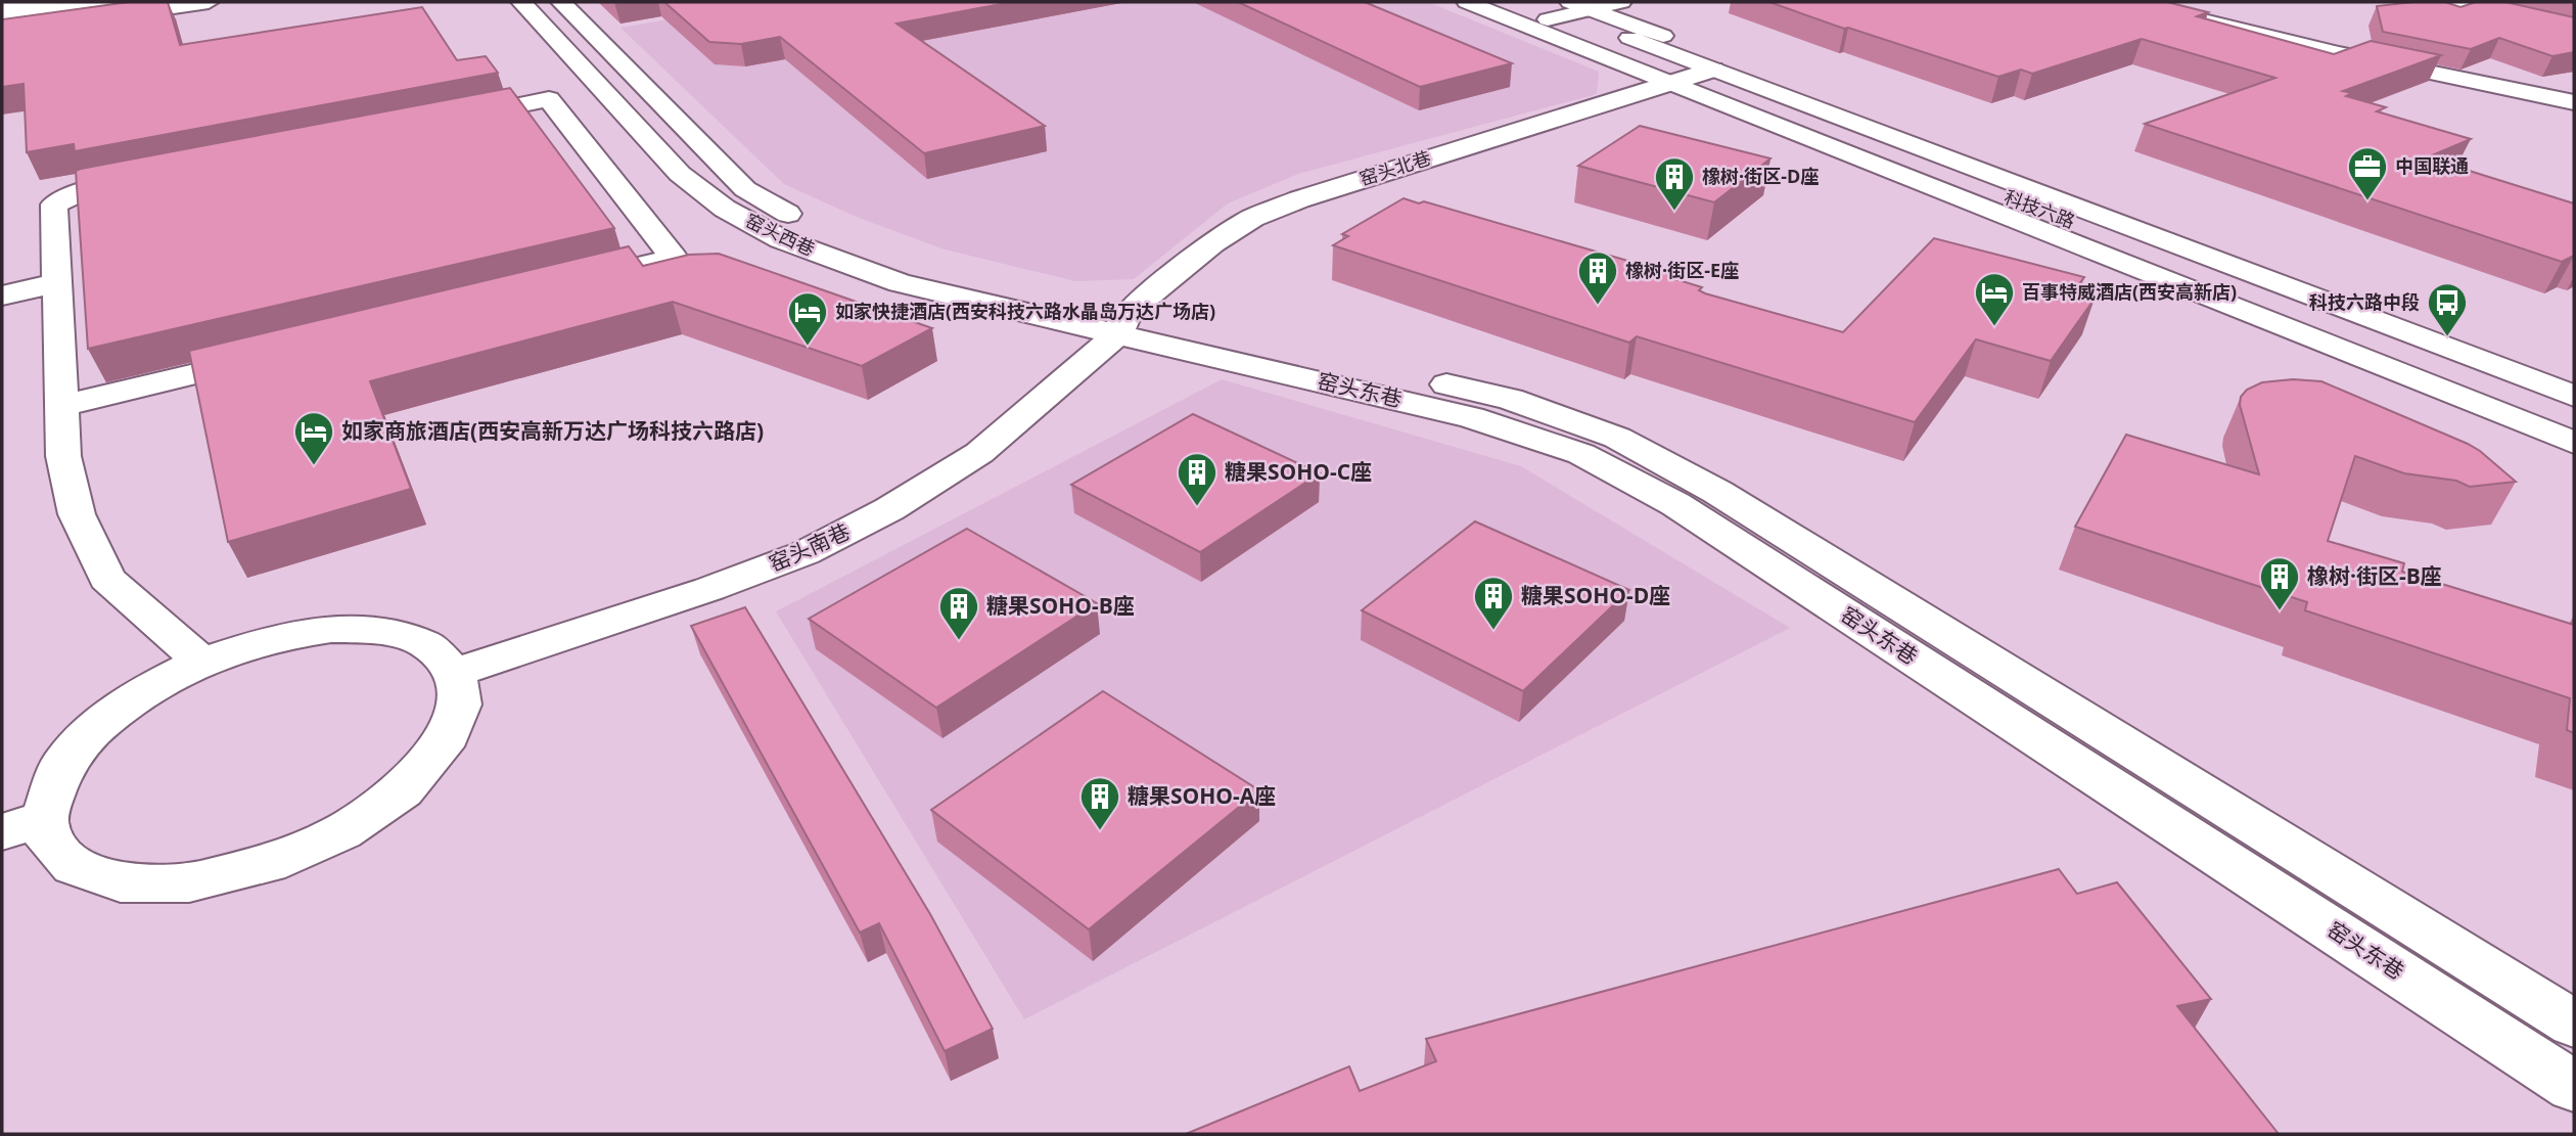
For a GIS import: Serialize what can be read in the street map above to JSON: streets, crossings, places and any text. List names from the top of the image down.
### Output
{
  "streets": {
    "street": [
      "窑头北巷",
      "科技六路",
      "窑头西巷",
      "窑头东巷",
      "窑头南巷"
    ]
  },
  "crossings": [
    ["窑头北巷", "科技六路"],
    ["窑头北巷", "窑头西巷"],
    ["窑头北巷", "窑头东巷"],
    ["窑头北巷", "窑头南巷"],
    ["窑头西巷", "窑头东巷"],
    ["窑头西巷", "窑头南巷"],
    ["窑头东巷", "窑头南巷"]
  ],
  "places": {
    "office": ["中国联通"],
    "building": [
      "橡树·街区-D座",
      "橡树·街区-E座",
      "糖果SOHO-C座",
      "橡树·街区-B座",
      "糖果SOHO-D座",
      "糖果SOHO-B座",
      "糖果SOHO-A座"
    ],
    "hotel": ["百事特威酒店(西安高新店)", "如家快捷酒店(西安科技六路水晶岛万达广场店)", "如家商旅酒店(西安高新万达广场科技六路店)"],
    "bus stop": ["科技六路中段"]
  }
}
